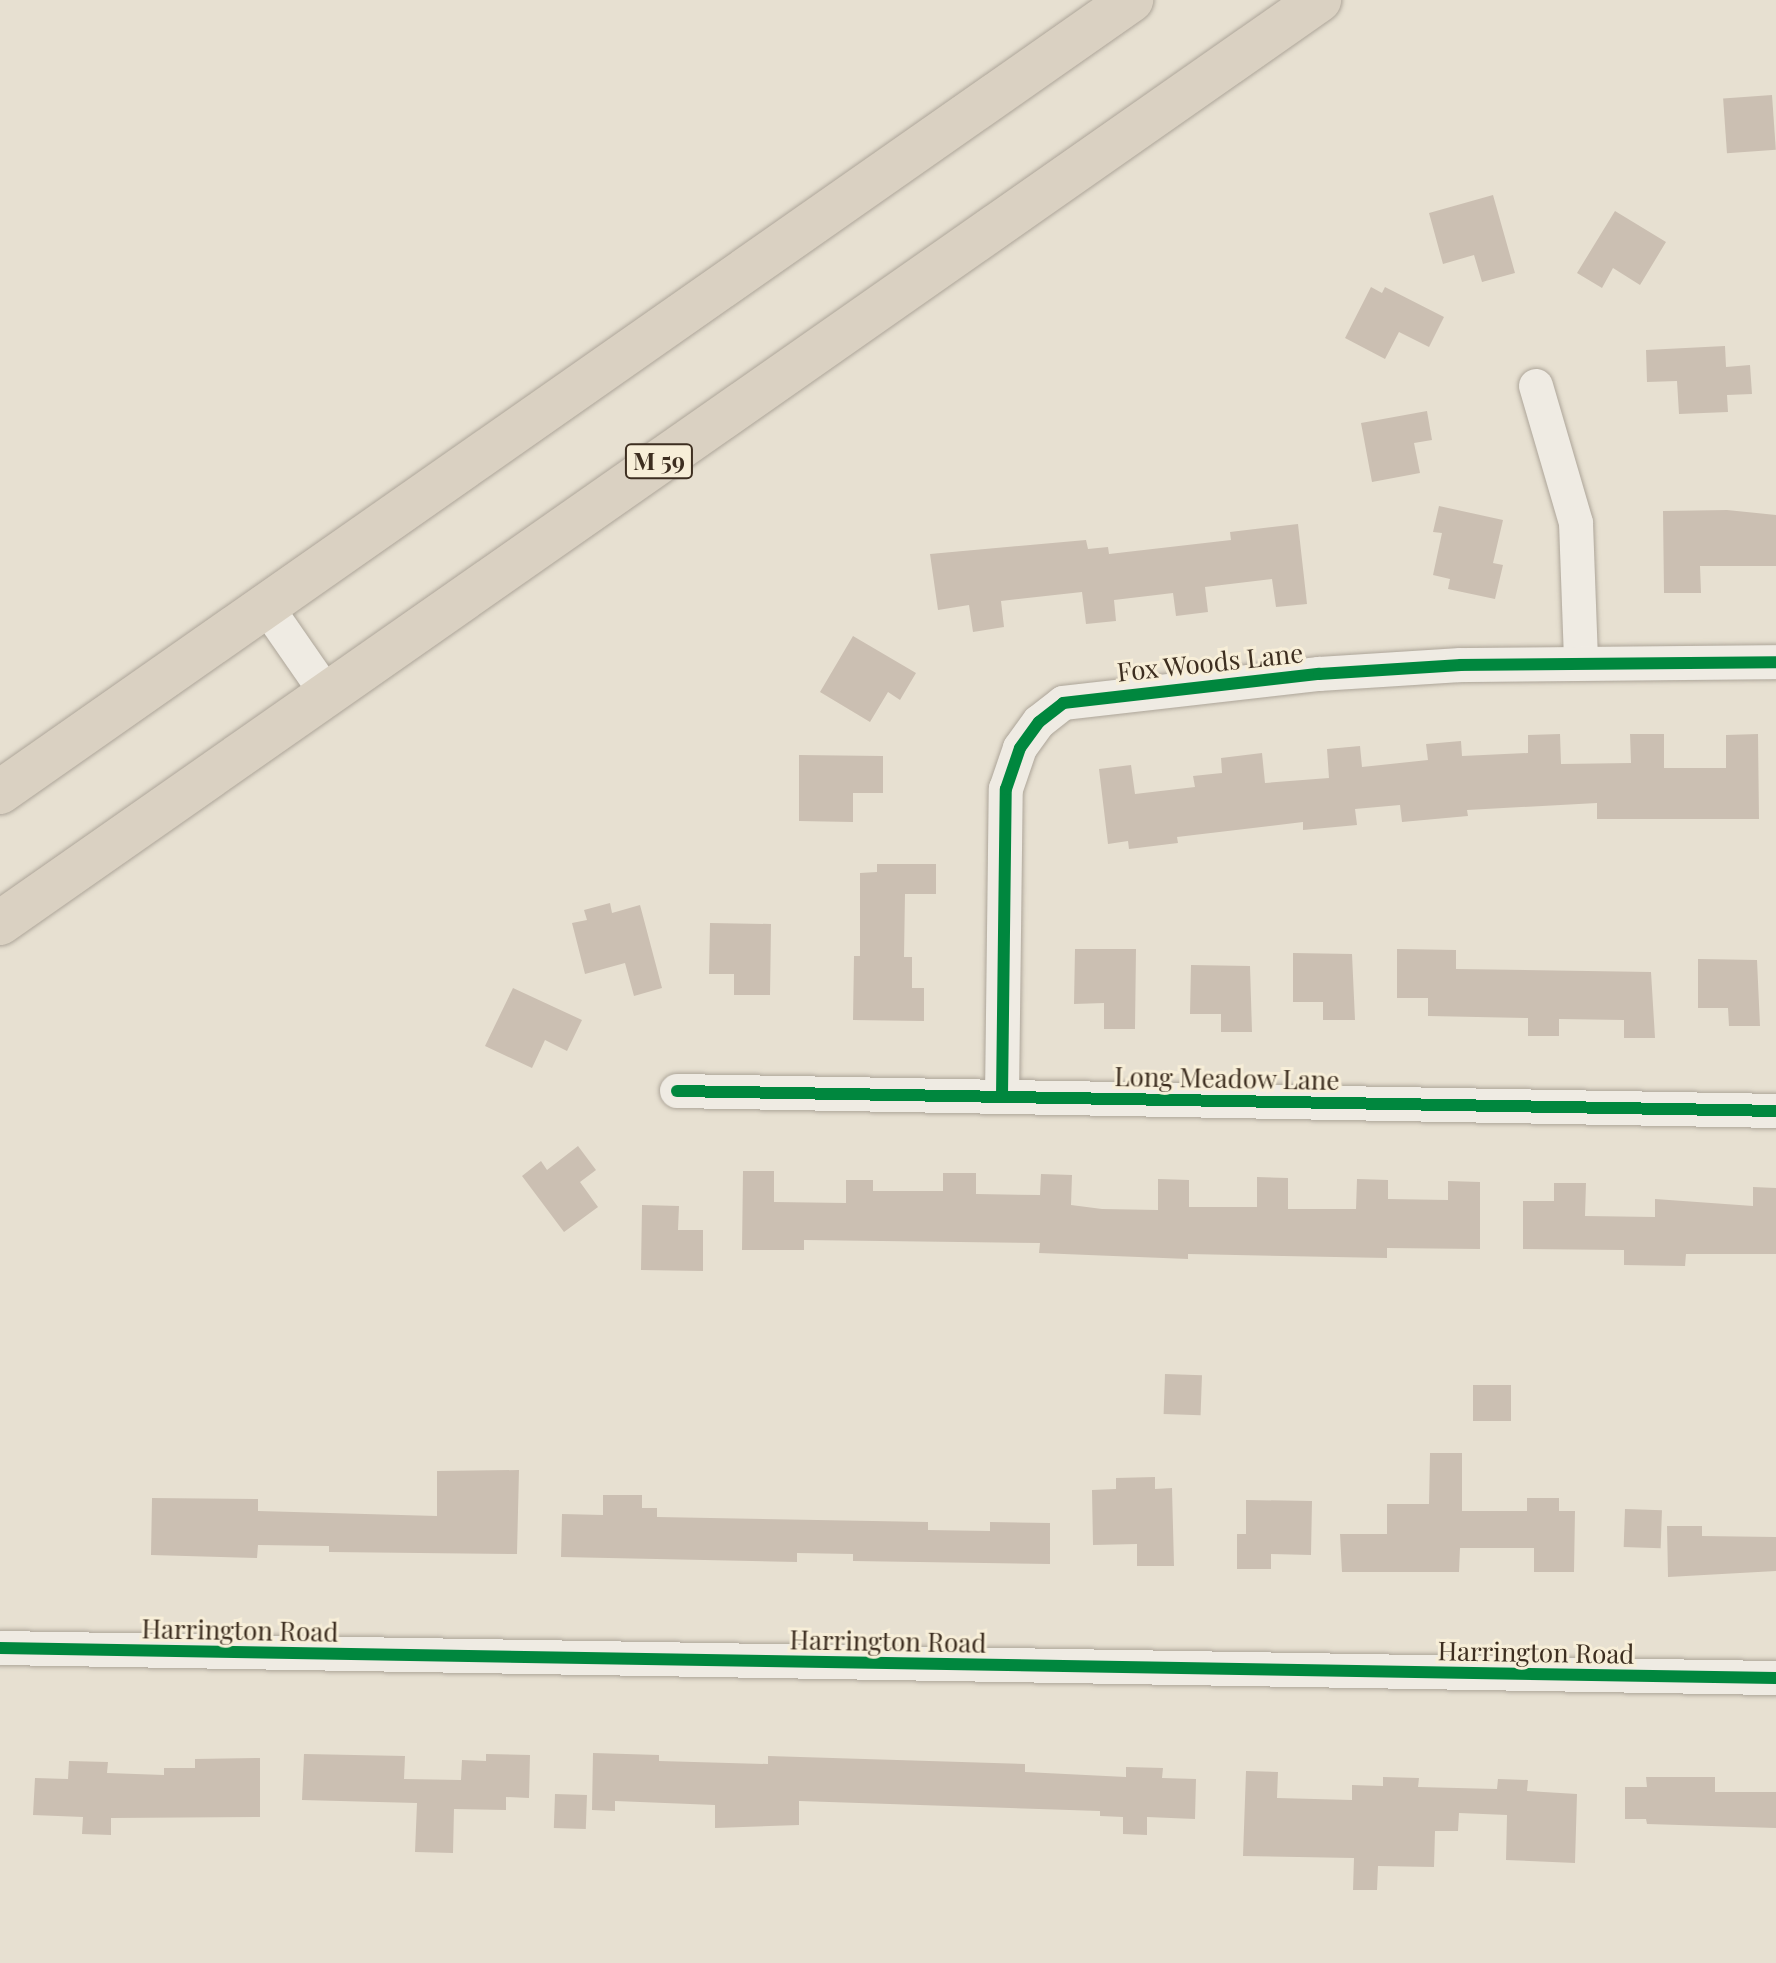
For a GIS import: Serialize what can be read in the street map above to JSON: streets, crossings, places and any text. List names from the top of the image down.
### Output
{
  "streets": {
    "highway": ["M 59"],
    "street": ["Fox Woods Lane", "Long Meadow Lane", "Harrington Road"]
  },
  "crossings": [
    ["Fox Woods Lane", "Long Meadow Lane"]
  ]
}
